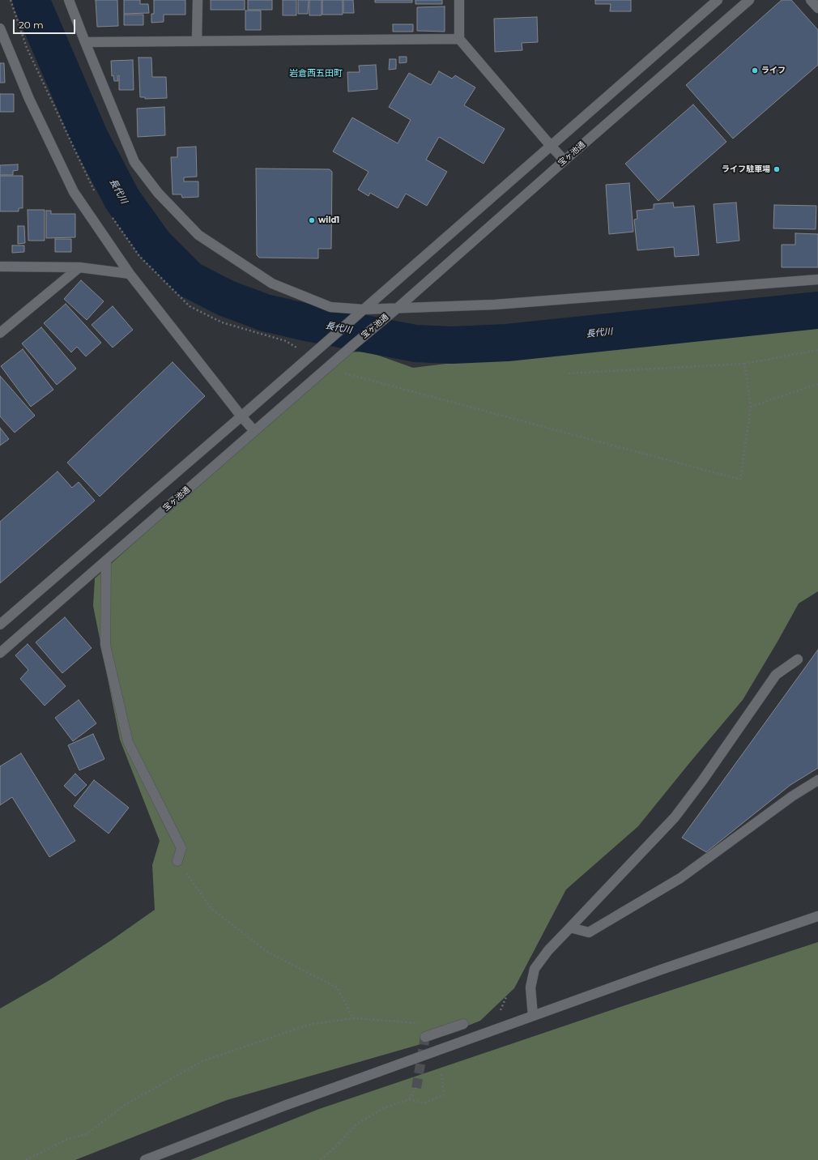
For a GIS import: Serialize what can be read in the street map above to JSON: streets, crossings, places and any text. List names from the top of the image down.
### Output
{
  "streets": {
    "street": ["宝ヶ池通"]
  },
  "districts": ["岩倉西五田町"],
  "water": ["長代川"],
  "places": ["ライフ", "ライフ駐車場", "wild1"],
  "scale_bar": "20 m"
}
